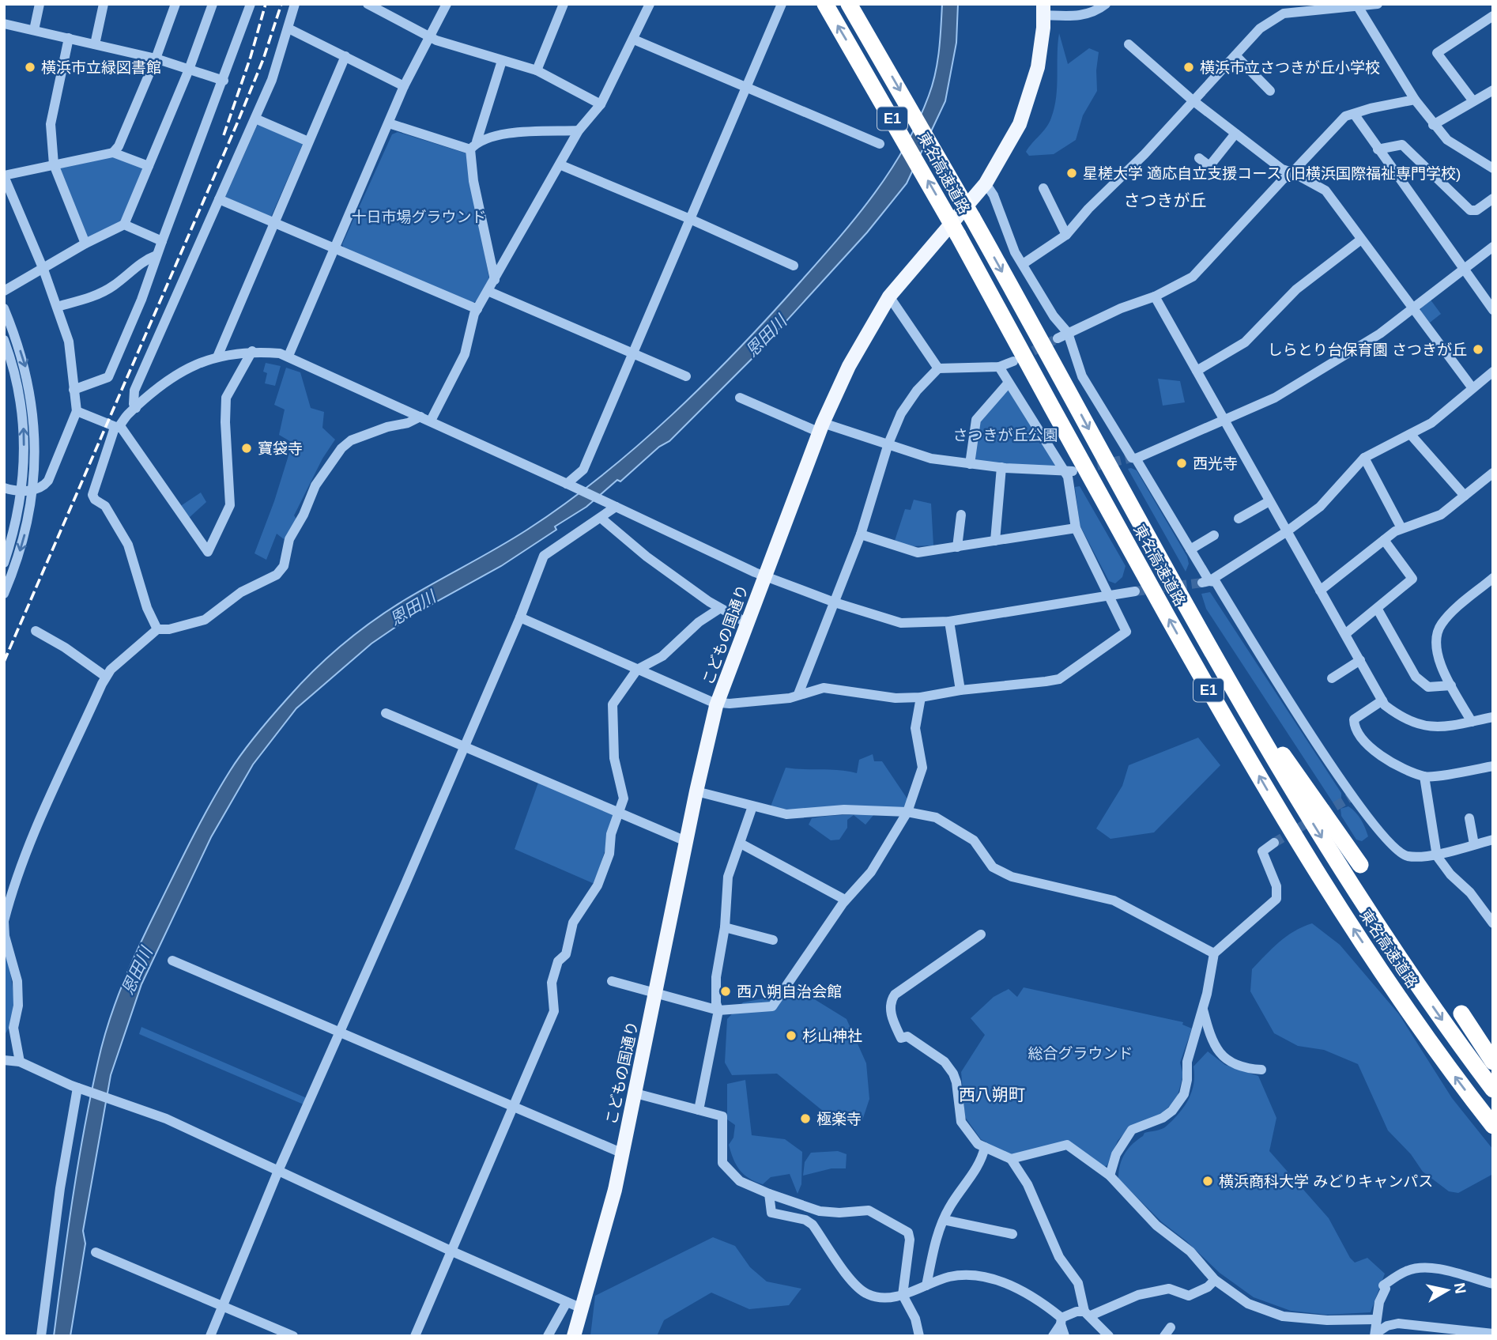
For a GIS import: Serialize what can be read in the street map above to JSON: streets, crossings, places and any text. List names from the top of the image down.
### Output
{
  "streets": {
    "highway": ["E1", "東名高速道路"],
    "main road": ["こどもの国通り"]
  },
  "districts": ["さつきが丘", "西八朔町"],
  "water": ["恩田川"],
  "parks": ["十日市場グラウンド", "さつきが丘公園", "総合グラウンド"],
  "places": [
    "横浜市立緑図書館",
    "横浜市立さつきが丘小学校",
    "星槎大学 適応自立支援コース (旧横浜国際福祉専門学校)",
    "しらとり台保育園 さつきが丘",
    "寶袋寺",
    "西光寺",
    "西八朔自治会館",
    "杉山神社",
    "極楽寺",
    "横浜商科大学 みどりキャンパス"
  ],
  "north": "right"
}
